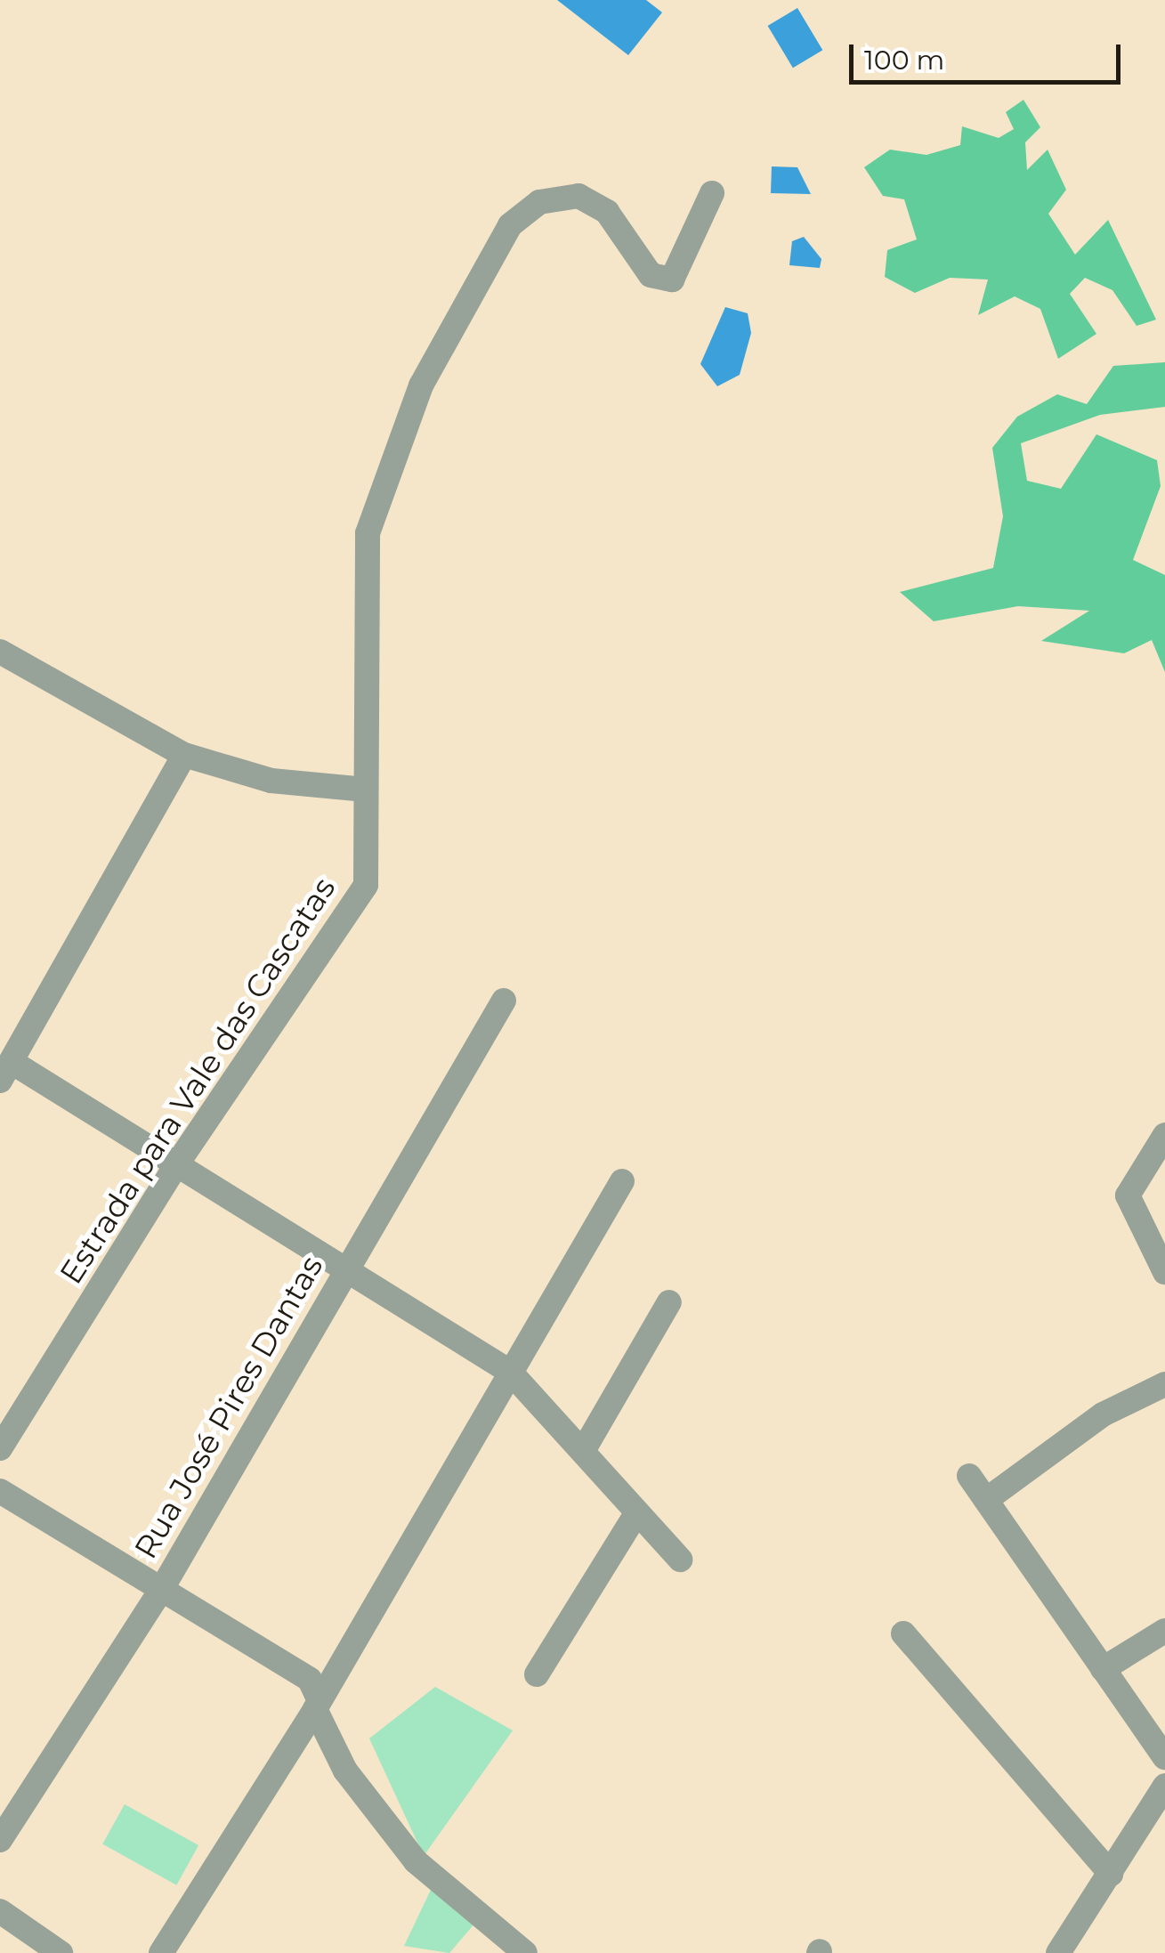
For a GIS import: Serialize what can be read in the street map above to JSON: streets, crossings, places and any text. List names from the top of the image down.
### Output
{
  "streets": {
    "street": ["Estrada para Vale das Cascatas", "Rua José Pires Dantas"]
  },
  "scale_bar": "100 m"
}
